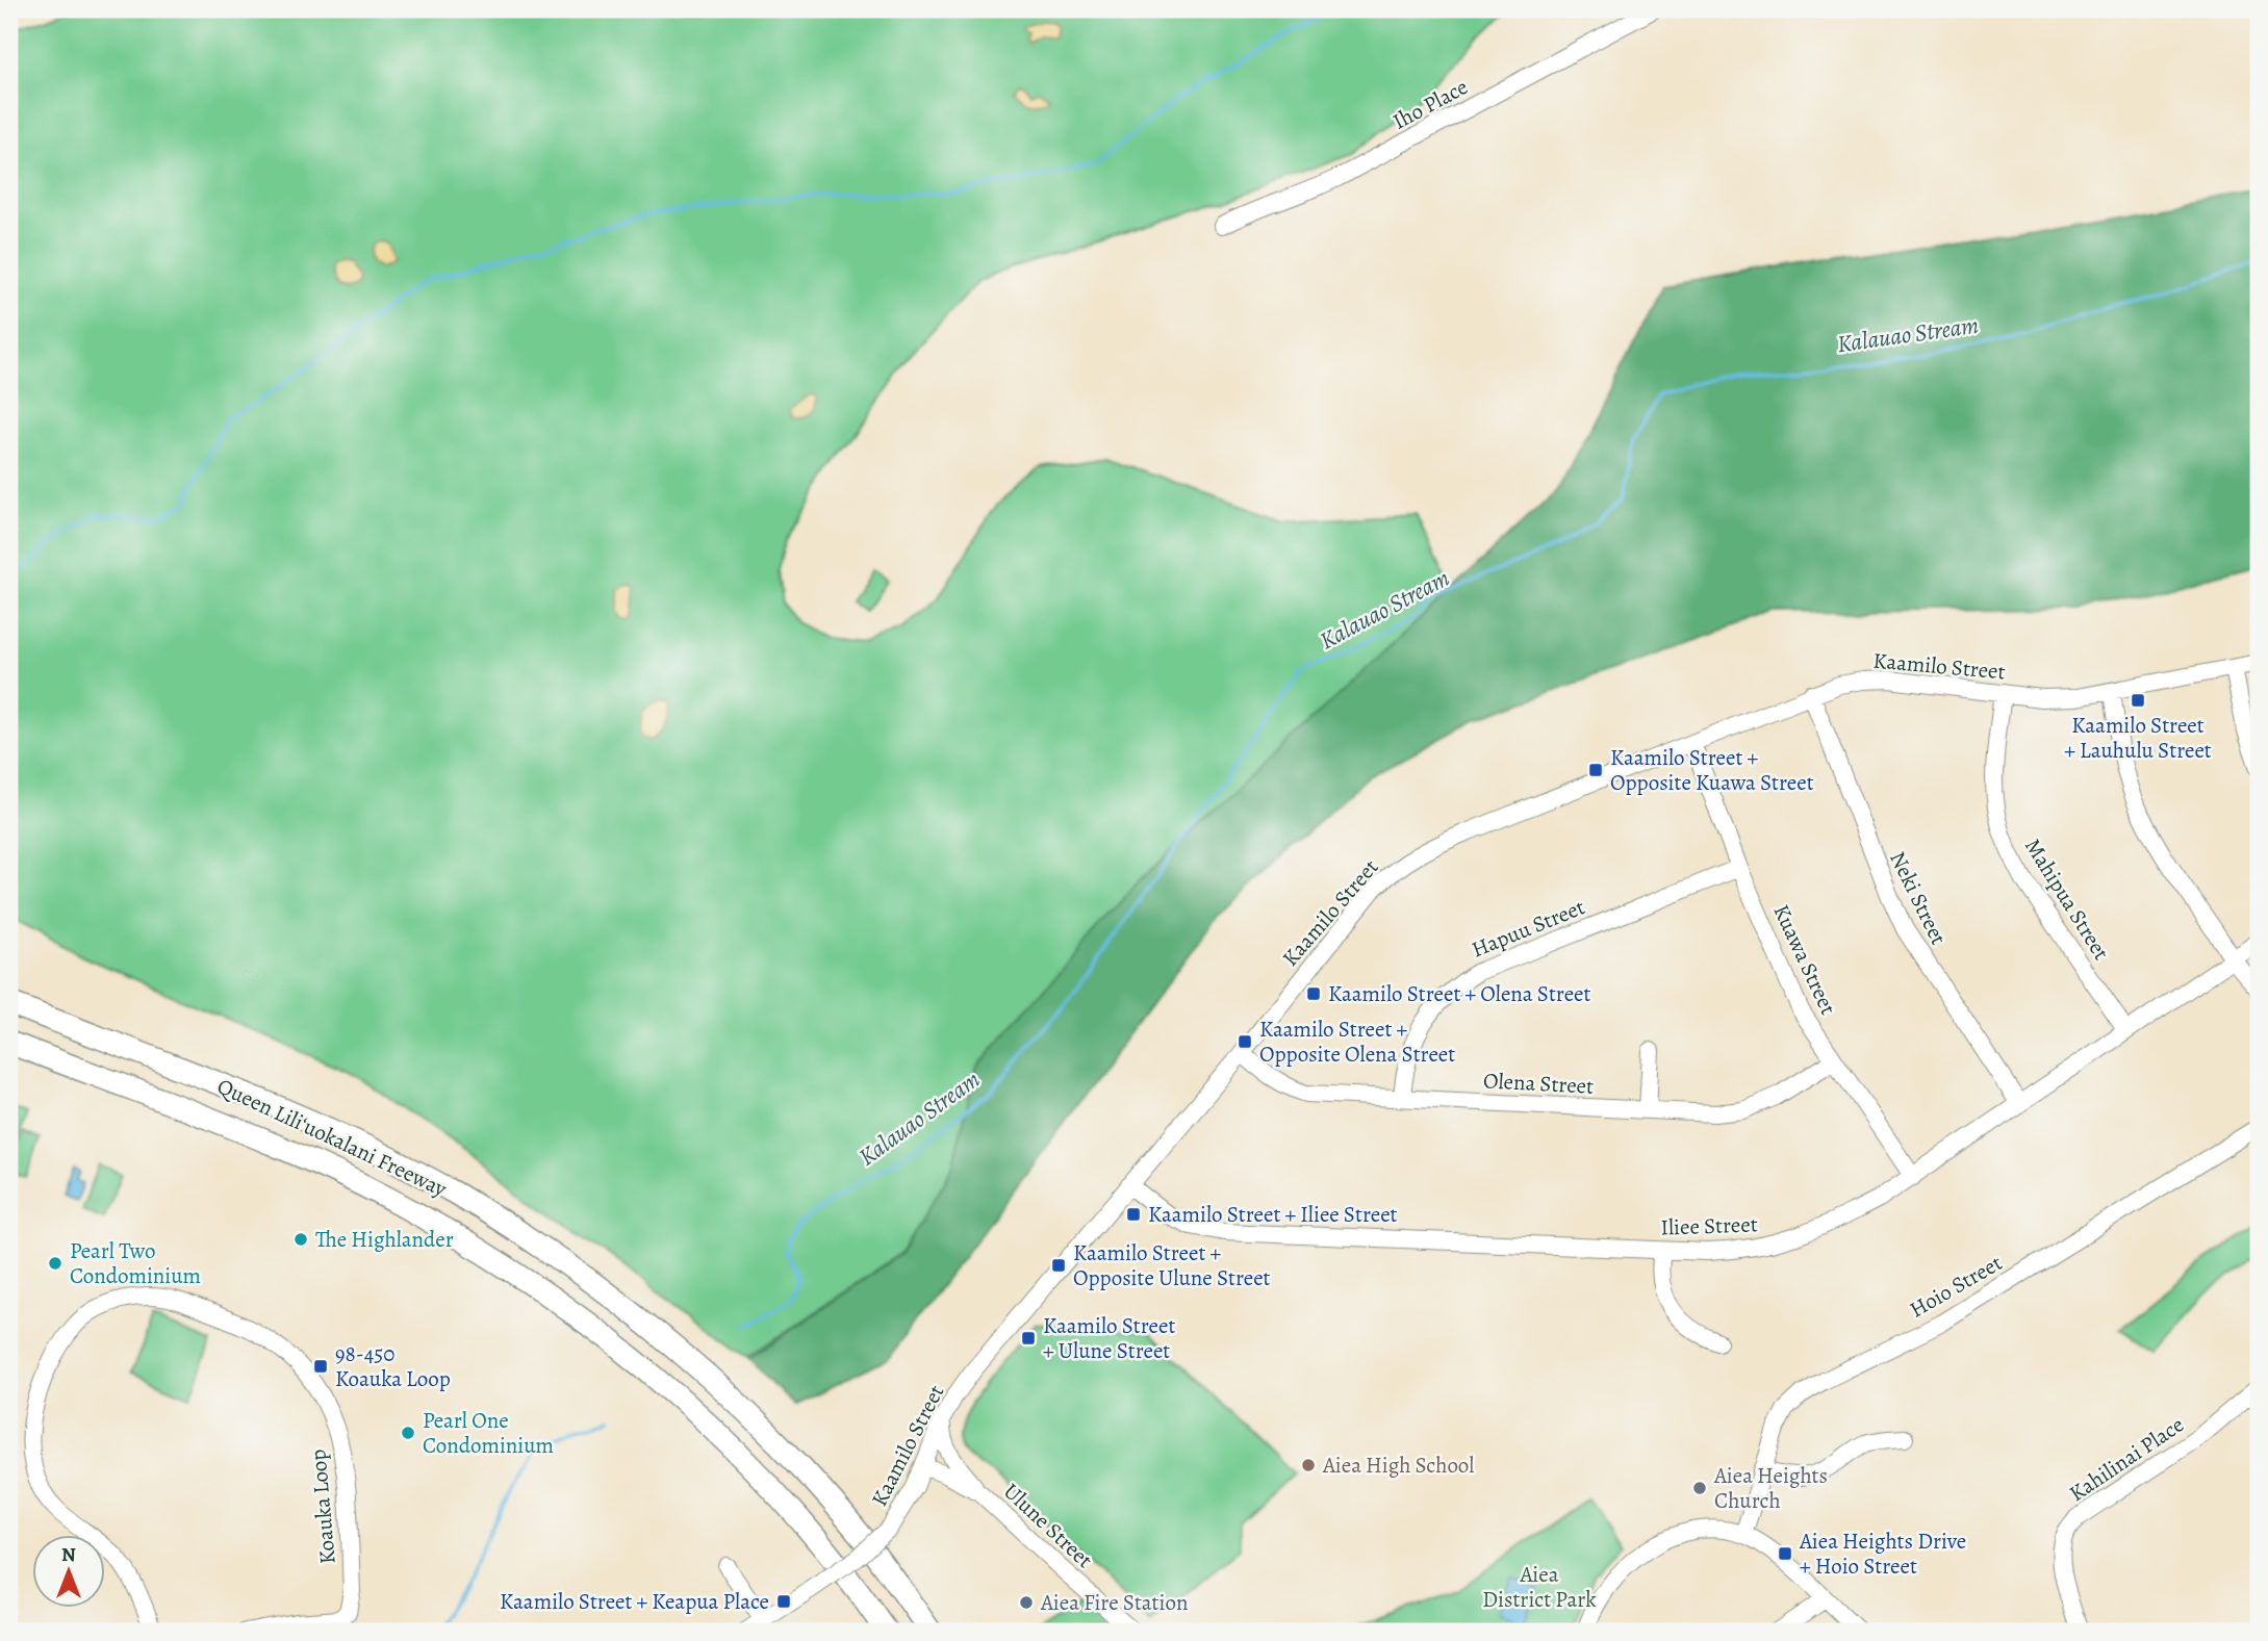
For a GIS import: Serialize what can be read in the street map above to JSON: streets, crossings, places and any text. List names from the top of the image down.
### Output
{
  "streets": {
    "highway": ["Queen Liliʻuokalani Freeway"],
    "street": [
      "Iho Place",
      "Kaamilo Street",
      "Neki Street",
      "Mahipua Street",
      "Hapuu Street",
      "Kuawa Street",
      "Olena Street",
      "Iliee Street",
      "Hoio Street",
      "Kahilinai Place",
      "Koauka Loop",
      "Ulune Street"
    ]
  },
  "crossings": [
    ["Kaamilo Street", "Neki Street"],
    ["Kaamilo Street", "Mahipua Street"],
    ["Kaamilo Street", "Kuawa Street"],
    ["Kaamilo Street", "Olena Street"],
    ["Kaamilo Street", "Iliee Street"],
    ["Kaamilo Street", "Ulune Street"],
    ["Neki Street", "Iliee Street"],
    ["Mahipua Street", "Iliee Street"],
    ["Hapuu Street", "Kuawa Street"],
    ["Hapuu Street", "Olena Street"],
    ["Kuawa Street", "Olena Street"],
    ["Kuawa Street", "Iliee Street"]
  ],
  "water": ["Kalauao Stream"],
  "parks": ["Aiea District Park"],
  "places": {
    "transit": [
      "Kaamilo Street + Lauhulu Street",
      "Kaamilo Street + Opposite Kuawa Street",
      "Kaamilo Street + Olena Street",
      "Kaamilo Street + Opposite Olena Street",
      "Kaamilo Street + Iliee Street",
      "Kaamilo Street + Opposite Ulune Street",
      "Kaamilo Street + Ulune Street",
      "98-450 Koauka Loop",
      "Aiea Heights Drive + Hoio Street",
      "Kaamilo Street + Keapua Place"
    ],
    "other": [
      "The Highlander",
      "Pearl Two Condominium",
      "Pearl One Condominium",
      "Aiea High School",
      "Aiea Heights Church",
      "Aiea Fire Station"
    ]
  },
  "north": "top"
}
